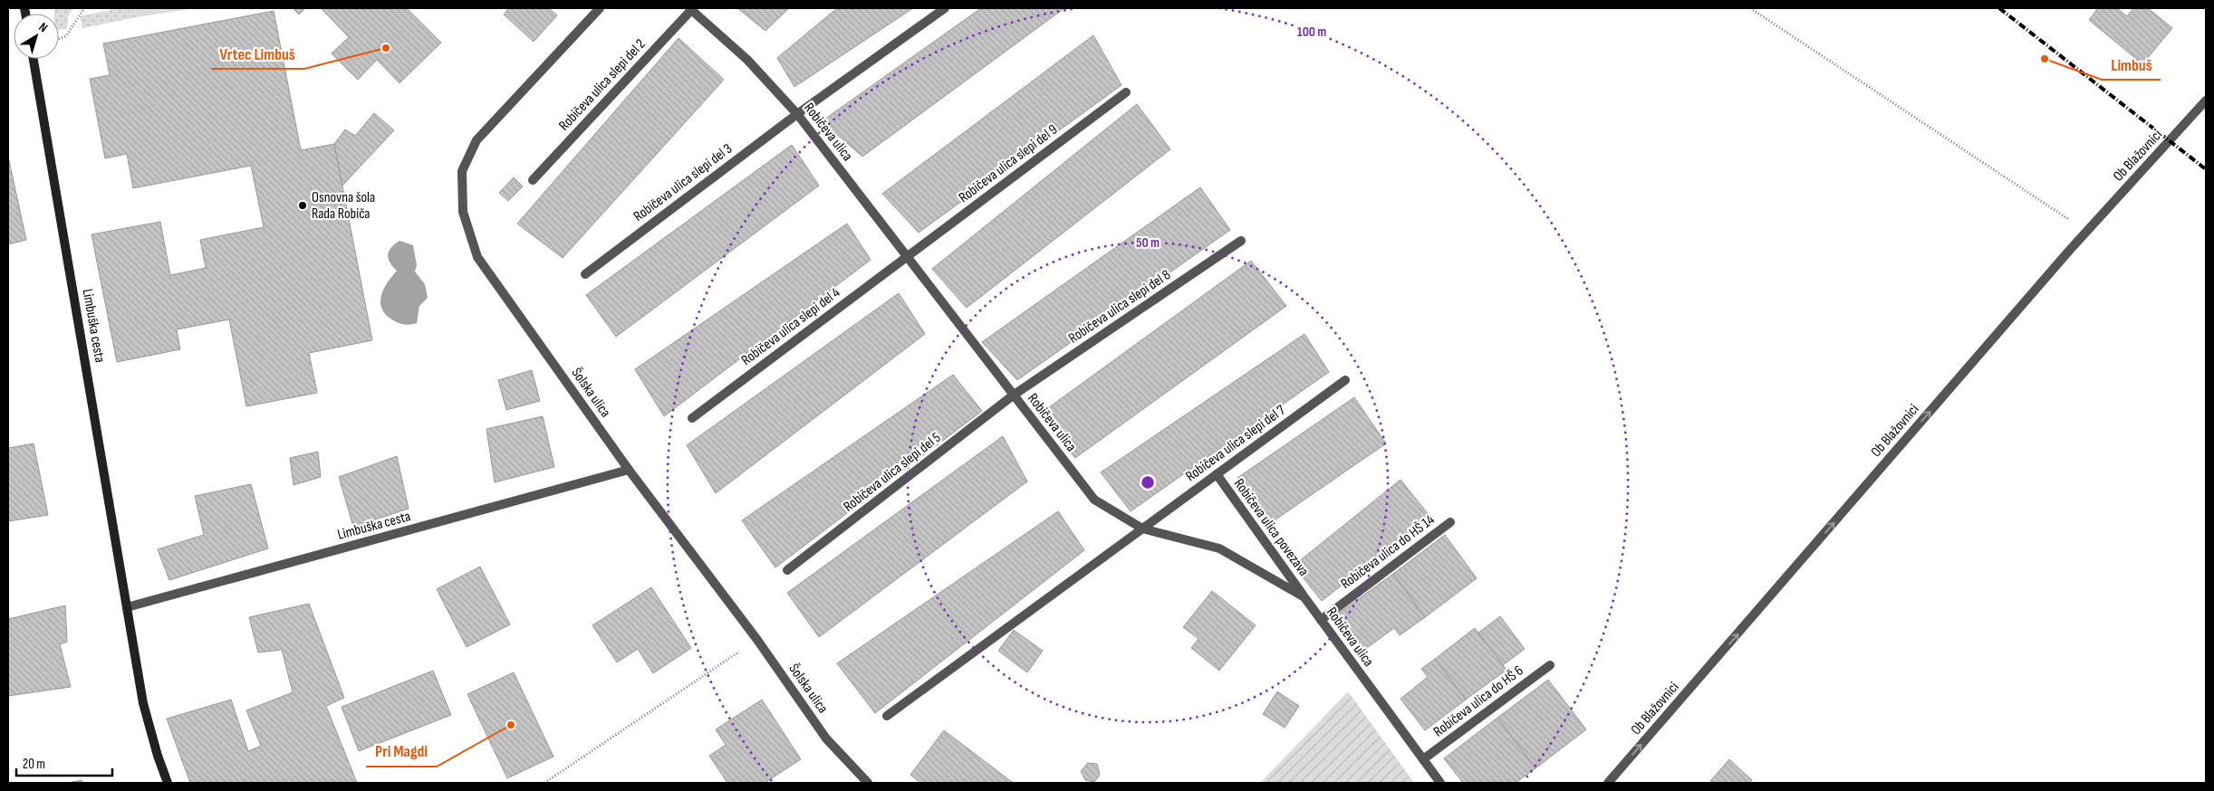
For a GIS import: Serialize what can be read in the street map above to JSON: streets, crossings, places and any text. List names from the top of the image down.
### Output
{
  "streets": {
    "main road": ["Limbuška cesta"],
    "street": [
      "Robičeva ulica slepi del 2",
      "Robičeva ulica",
      "Ob Blažovnici",
      "Robičeva ulica slepi del 9",
      "Robičeva ulica slepi del 3",
      "Robičeva ulica slepi del 8",
      "Robičeva ulica slepi del 4",
      "Šolska ulica",
      "Robičeva ulica slepi del 7",
      "Robičeva ulica slepi del 5",
      "Robičeva ulica povezava",
      "Robičeva ulica do HŠ 14",
      "Robičeva ulica do HŠ 6"
    ]
  },
  "crossings": [
    ["Robičeva ulica slepi del 2", "Robičeva ulica"],
    ["Robičeva ulica", "Robičeva ulica slepi del 9"],
    ["Robičeva ulica", "Robičeva ulica slepi del 3"],
    ["Robičeva ulica", "Robičeva ulica slepi del 8"],
    ["Robičeva ulica", "Robičeva ulica slepi del 4"],
    ["Robičeva ulica", "Robičeva ulica slepi del 7"],
    ["Robičeva ulica", "Robičeva ulica slepi del 5"],
    ["Robičeva ulica", "Robičeva ulica povezava"],
    ["Robičeva ulica", "Robičeva ulica do HŠ 14"],
    ["Robičeva ulica", "Robičeva ulica do HŠ 6"],
    ["Robičeva ulica slepi del 9", "Robičeva ulica slepi del 4"],
    ["Robičeva ulica slepi del 8", "Robičeva ulica slepi del 5"],
    ["Limbuška cesta", "Šolska ulica"],
    ["Robičeva ulica slepi del 7", "Robičeva ulica povezava"]
  ],
  "one_way": ["Ob Blažovnici"],
  "places": [
    "Vrtec Limbuš",
    "Limbuš",
    "Osnovna šola Rada Robiča",
    "Pri Magdi"
  ],
  "scale_bar": "20 m",
  "north": "top right",
  "rings": ["100 m", "50 m"]
}
